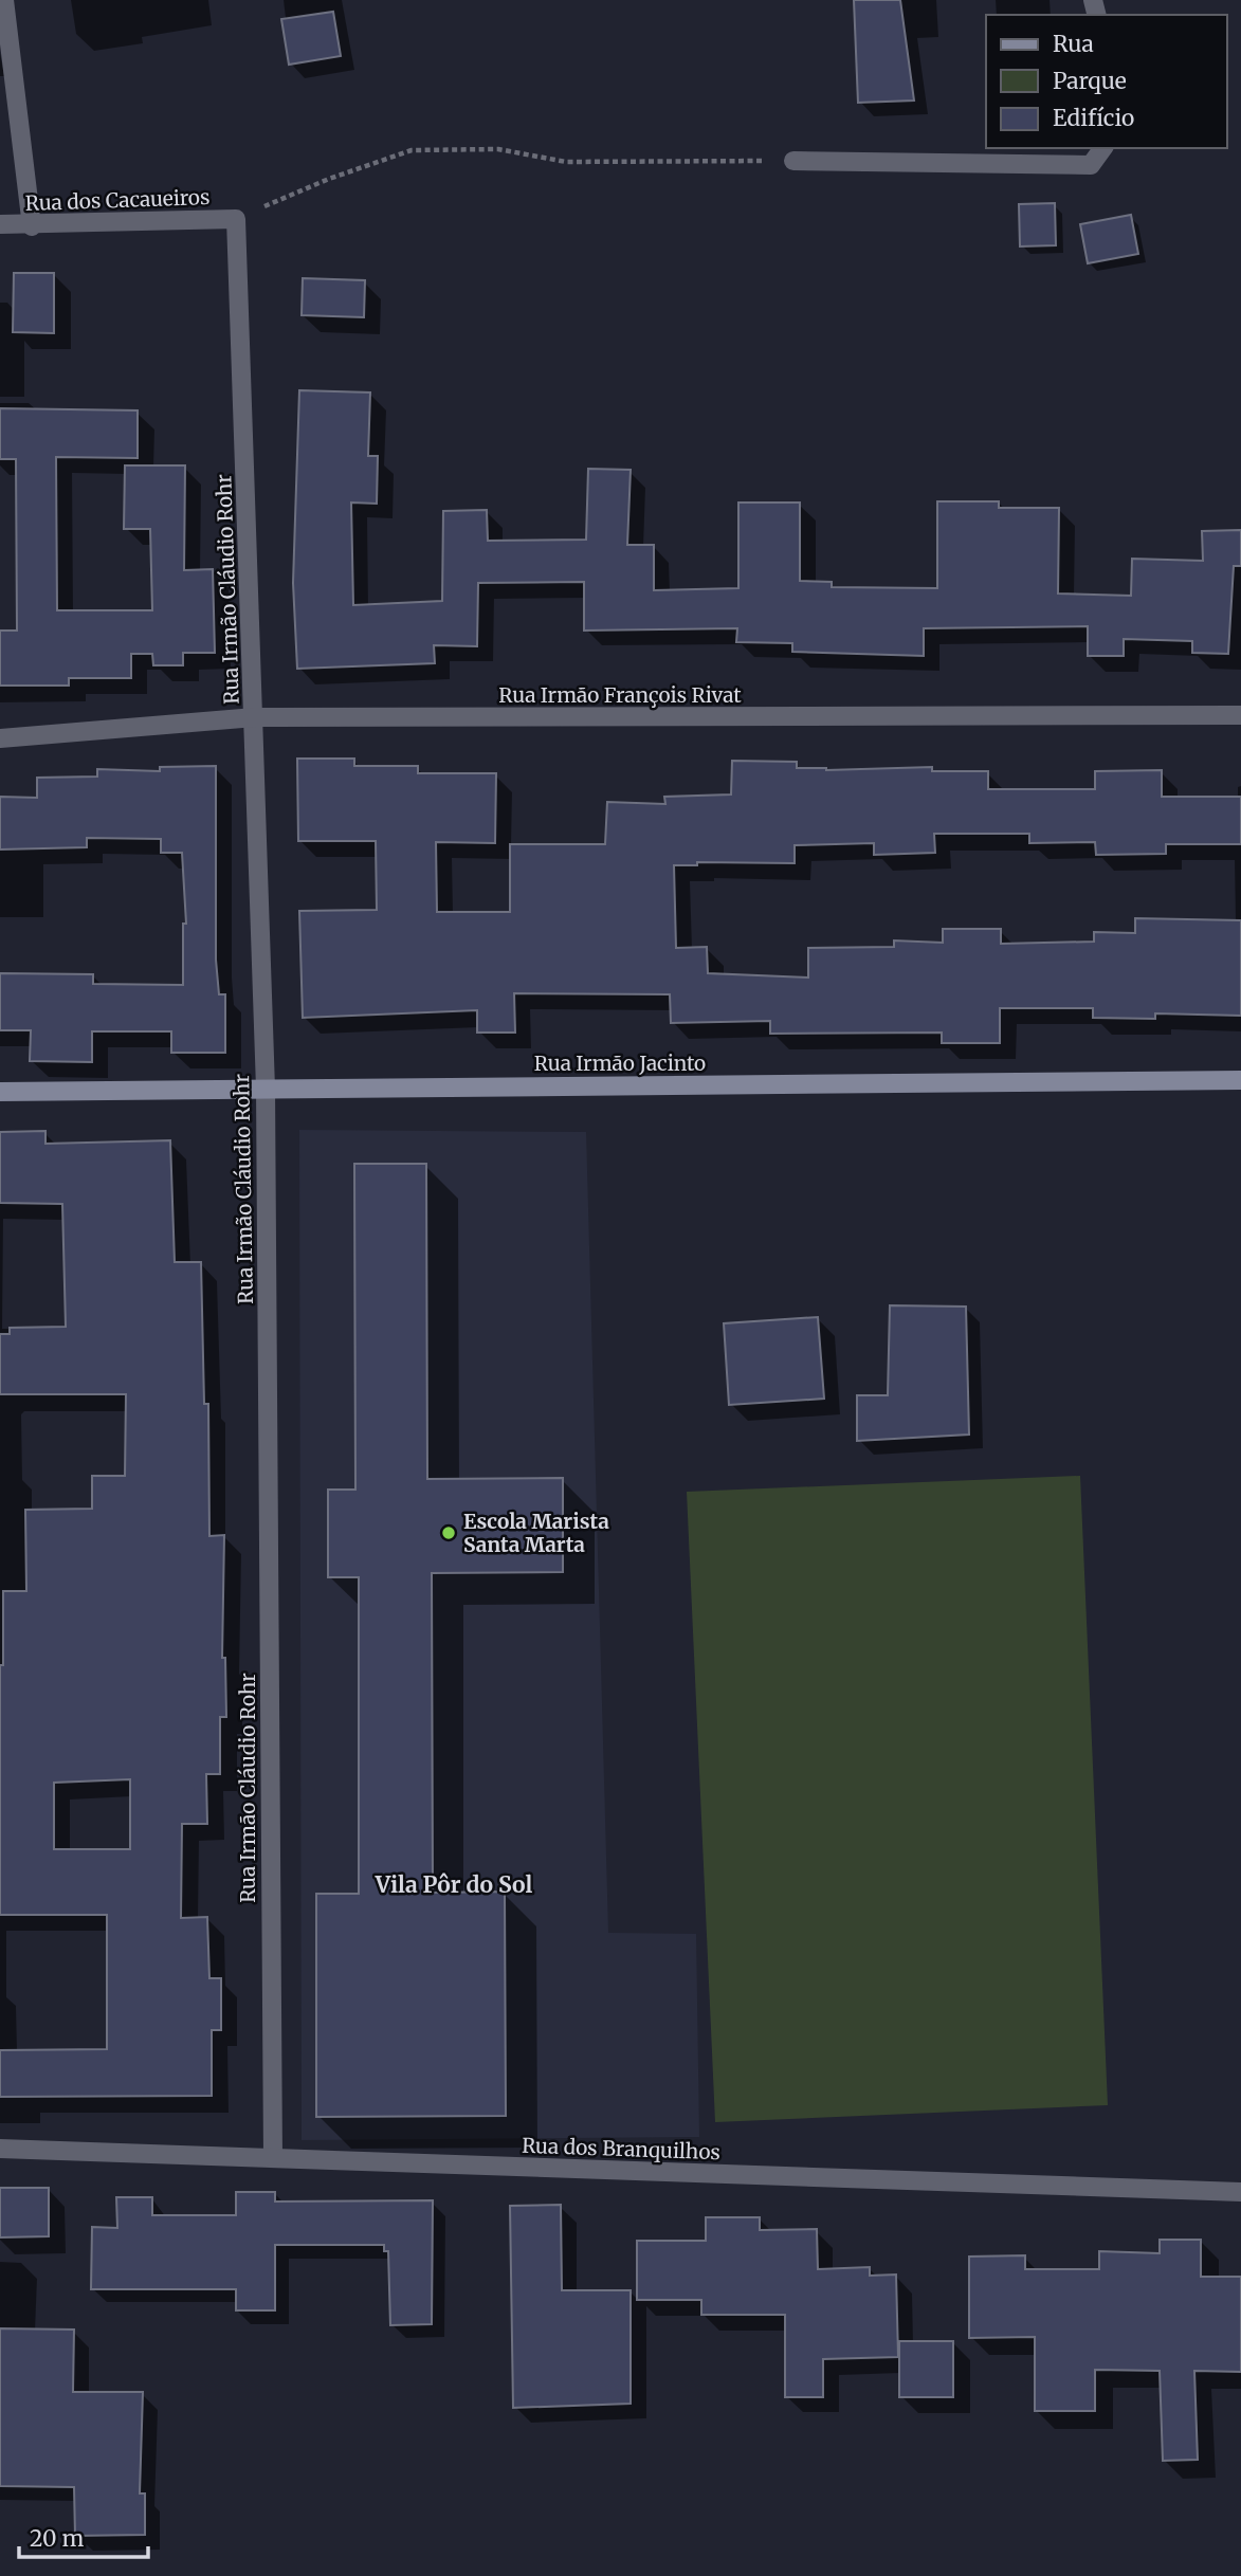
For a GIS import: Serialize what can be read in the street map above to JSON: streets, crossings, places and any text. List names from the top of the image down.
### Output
{
  "streets": {
    "street": [
      "Rua dos Cacaueiros",
      "Rua Irmão Cláudio Rohr",
      "Rua Irmão François Rivat",
      "Rua Irmão Jacinto",
      "Rua dos Branquilhos"
    ]
  },
  "crossings": [
    ["Rua dos Cacaueiros", "Rua Irmão Cláudio Rohr"],
    ["Rua Irmão Cláudio Rohr", "Rua Irmão François Rivat"],
    ["Rua Irmão Cláudio Rohr", "Rua Irmão Jacinto"],
    ["Rua Irmão Cláudio Rohr", "Rua dos Branquilhos"]
  ],
  "districts": ["Vila Pôr do Sol"],
  "places": ["Escola Marista Santa Marta"],
  "legend": ["Rua", "Parque", "Edifício"],
  "scale_bar": "20 m"
}
